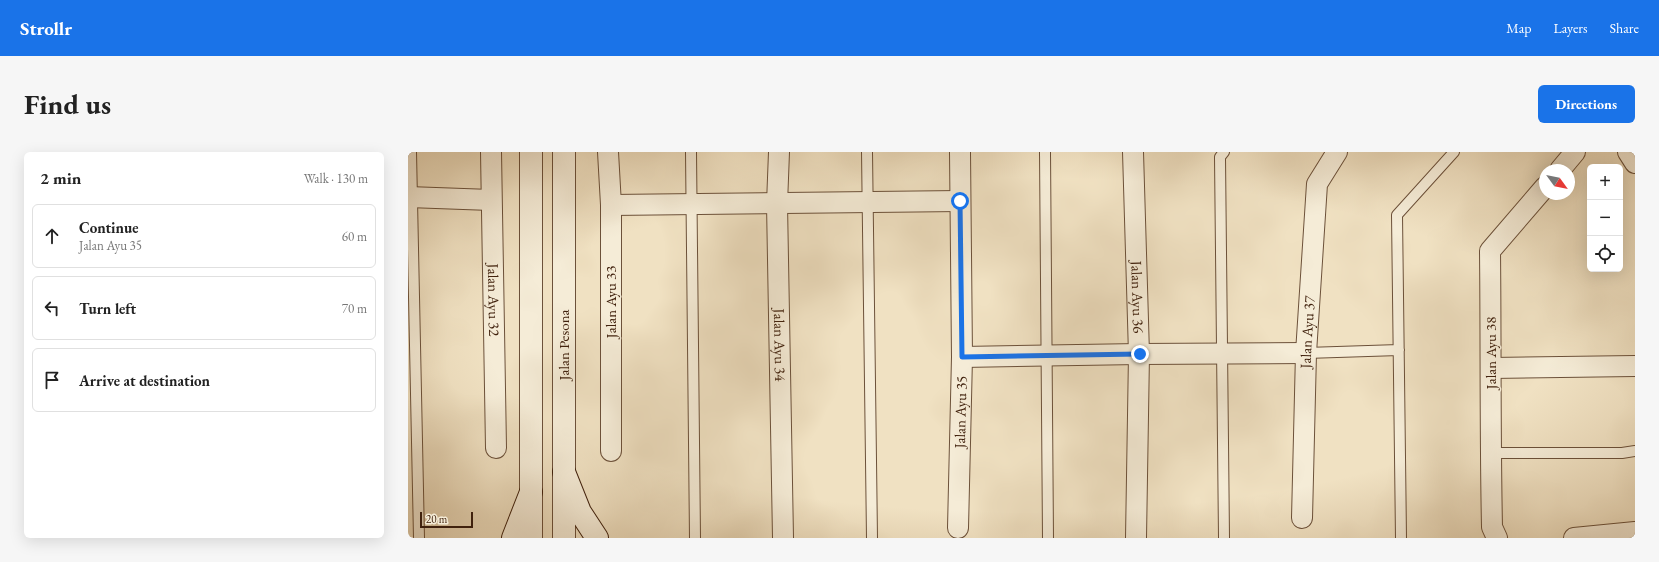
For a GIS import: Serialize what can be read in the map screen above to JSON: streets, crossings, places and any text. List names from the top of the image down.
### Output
{
  "streets": {
    "street": [
      "Jalan Ayu 36",
      "Jalan Ayu 32",
      "Jalan Ayu 33",
      "Jalan Ayu 37",
      "Jalan Pesona",
      "Jalan Ayu 34",
      "Jalan Ayu 38",
      "Jalan Ayu 35"
    ]
  },
  "scale_bar": "20 m",
  "north": "bottom right",
  "page": {
    "header": "Strollr",
    "nav": ["Map", "Layers", "Share"],
    "buttons": "Directions",
    "title": "Find us",
    "heading": ["2 min", "Walk · 130 m"],
    "map_buttons": ["+", "−"],
    "list": [
      ["Continue", "Jalan Ayu 35", "60 m"],
      ["Turn left", "70 m"],
      "Arrive at destination"
    ],
    "scale": "20 m"
  }
}
